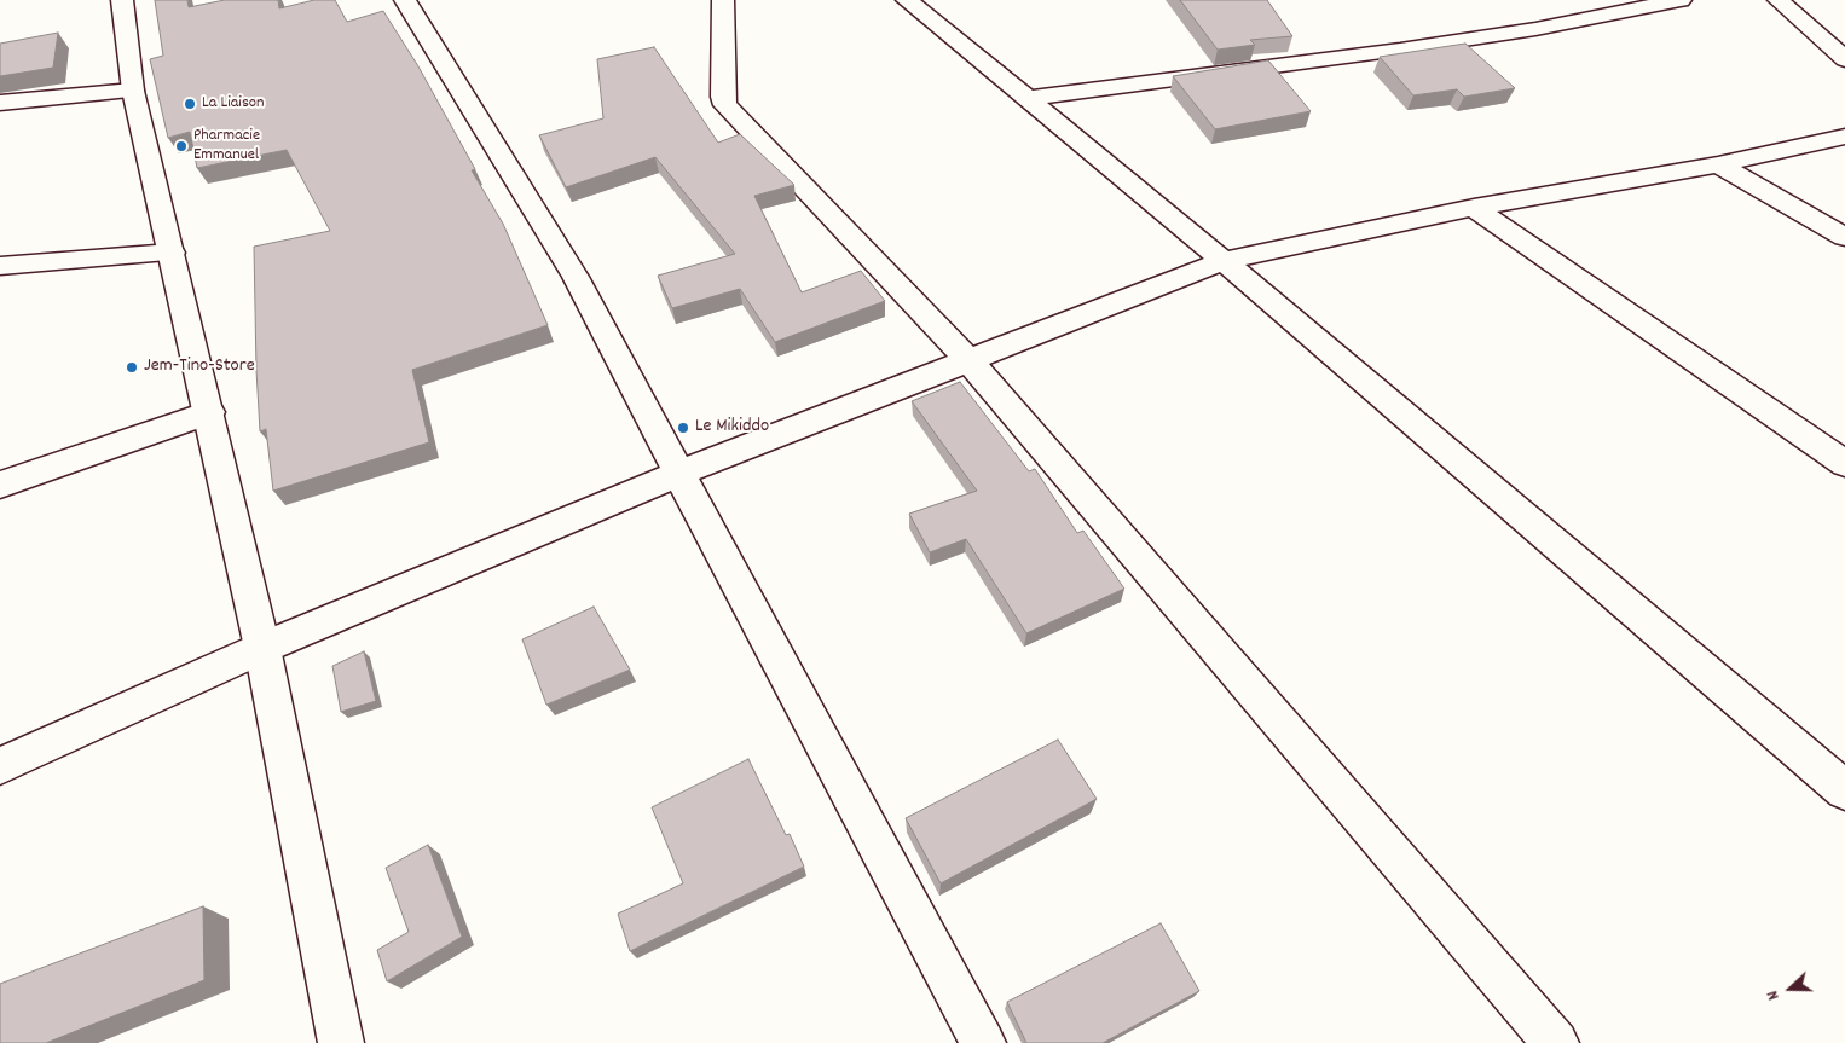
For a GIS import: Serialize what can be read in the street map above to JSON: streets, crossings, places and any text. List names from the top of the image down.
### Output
{
  "places": [
    "La Liaison",
    "Pharmacie Emmanuel",
    "Jem-Tino-Store",
    "Le Mikiddo"
  ],
  "north": "left"
}
